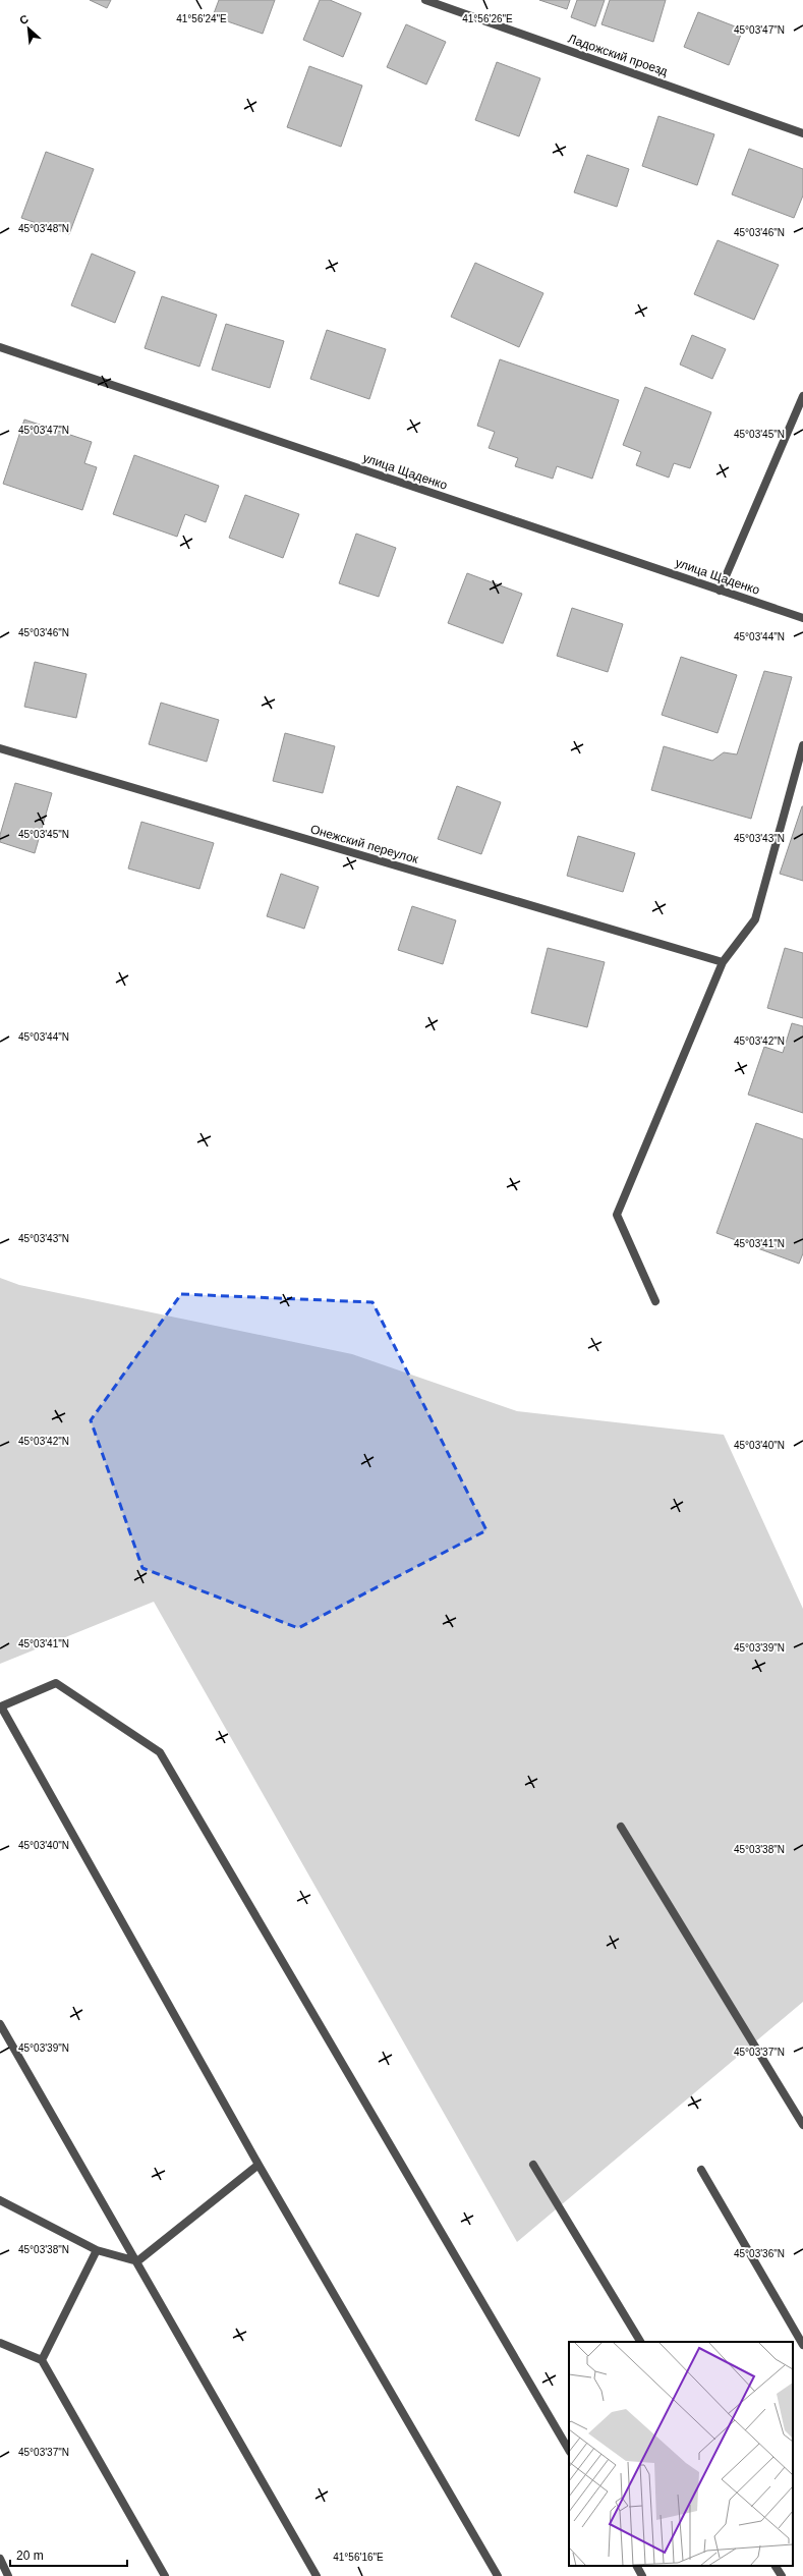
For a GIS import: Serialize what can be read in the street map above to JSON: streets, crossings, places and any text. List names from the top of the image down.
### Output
{
  "streets": {
    "street": ["Ладожский проезд", "улица Щаденко", "Онежский переулок"]
  },
  "scale_bar": "20 m",
  "north": "top left",
  "coordinates": [
    "41°56'24\"E",
    "41°56'26\"E",
    "45°03'47\"N",
    "45°03'48\"N",
    "45°03'46\"N",
    "45°03'45\"N",
    "45°03'44\"N",
    "45°03'43\"N",
    "45°03'42\"N",
    "45°03'41\"N",
    "45°03'40\"N",
    "45°03'39\"N",
    "45°03'38\"N",
    "45°03'37\"N",
    "45°03'36\"N",
    "41°56'16\"E"
  ]
}
